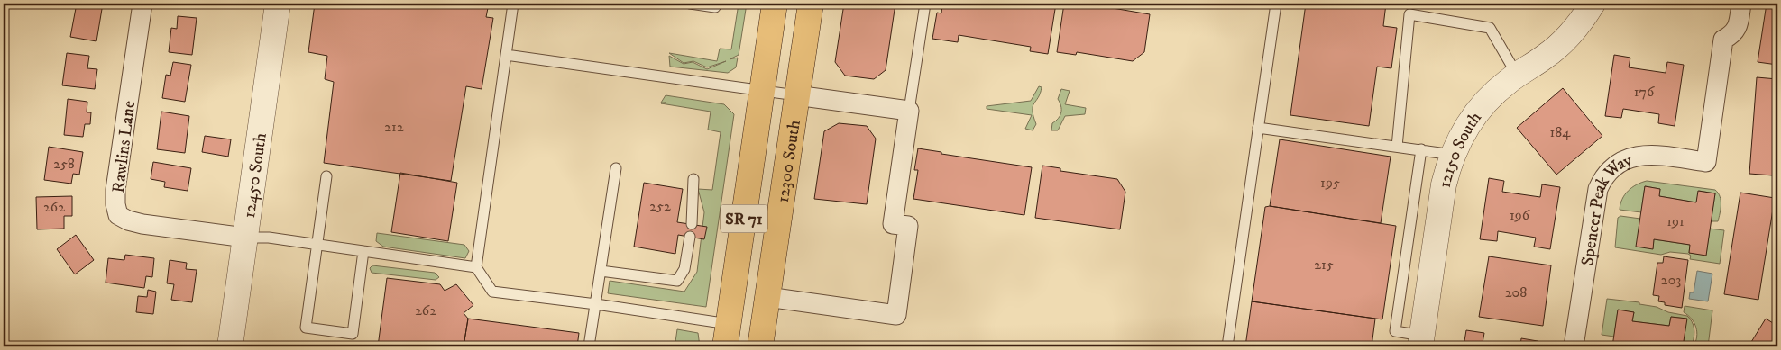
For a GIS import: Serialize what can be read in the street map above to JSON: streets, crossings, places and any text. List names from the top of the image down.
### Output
{
  "streets": {
    "main road": ["12300 South", "SR 71"],
    "street": [
      "Rawlins Lane",
      "12150 South",
      "12450 South",
      "Spencer Peak Way"
    ]
  },
  "crossings": [
    ["Rawlins Lane", "12450 South"]
  ],
  "house_numbers": [
    "176",
    "212",
    "184",
    "258",
    "195",
    "252",
    "262",
    "196",
    "191",
    "215",
    "203",
    "208",
    "262"
  ]
}
